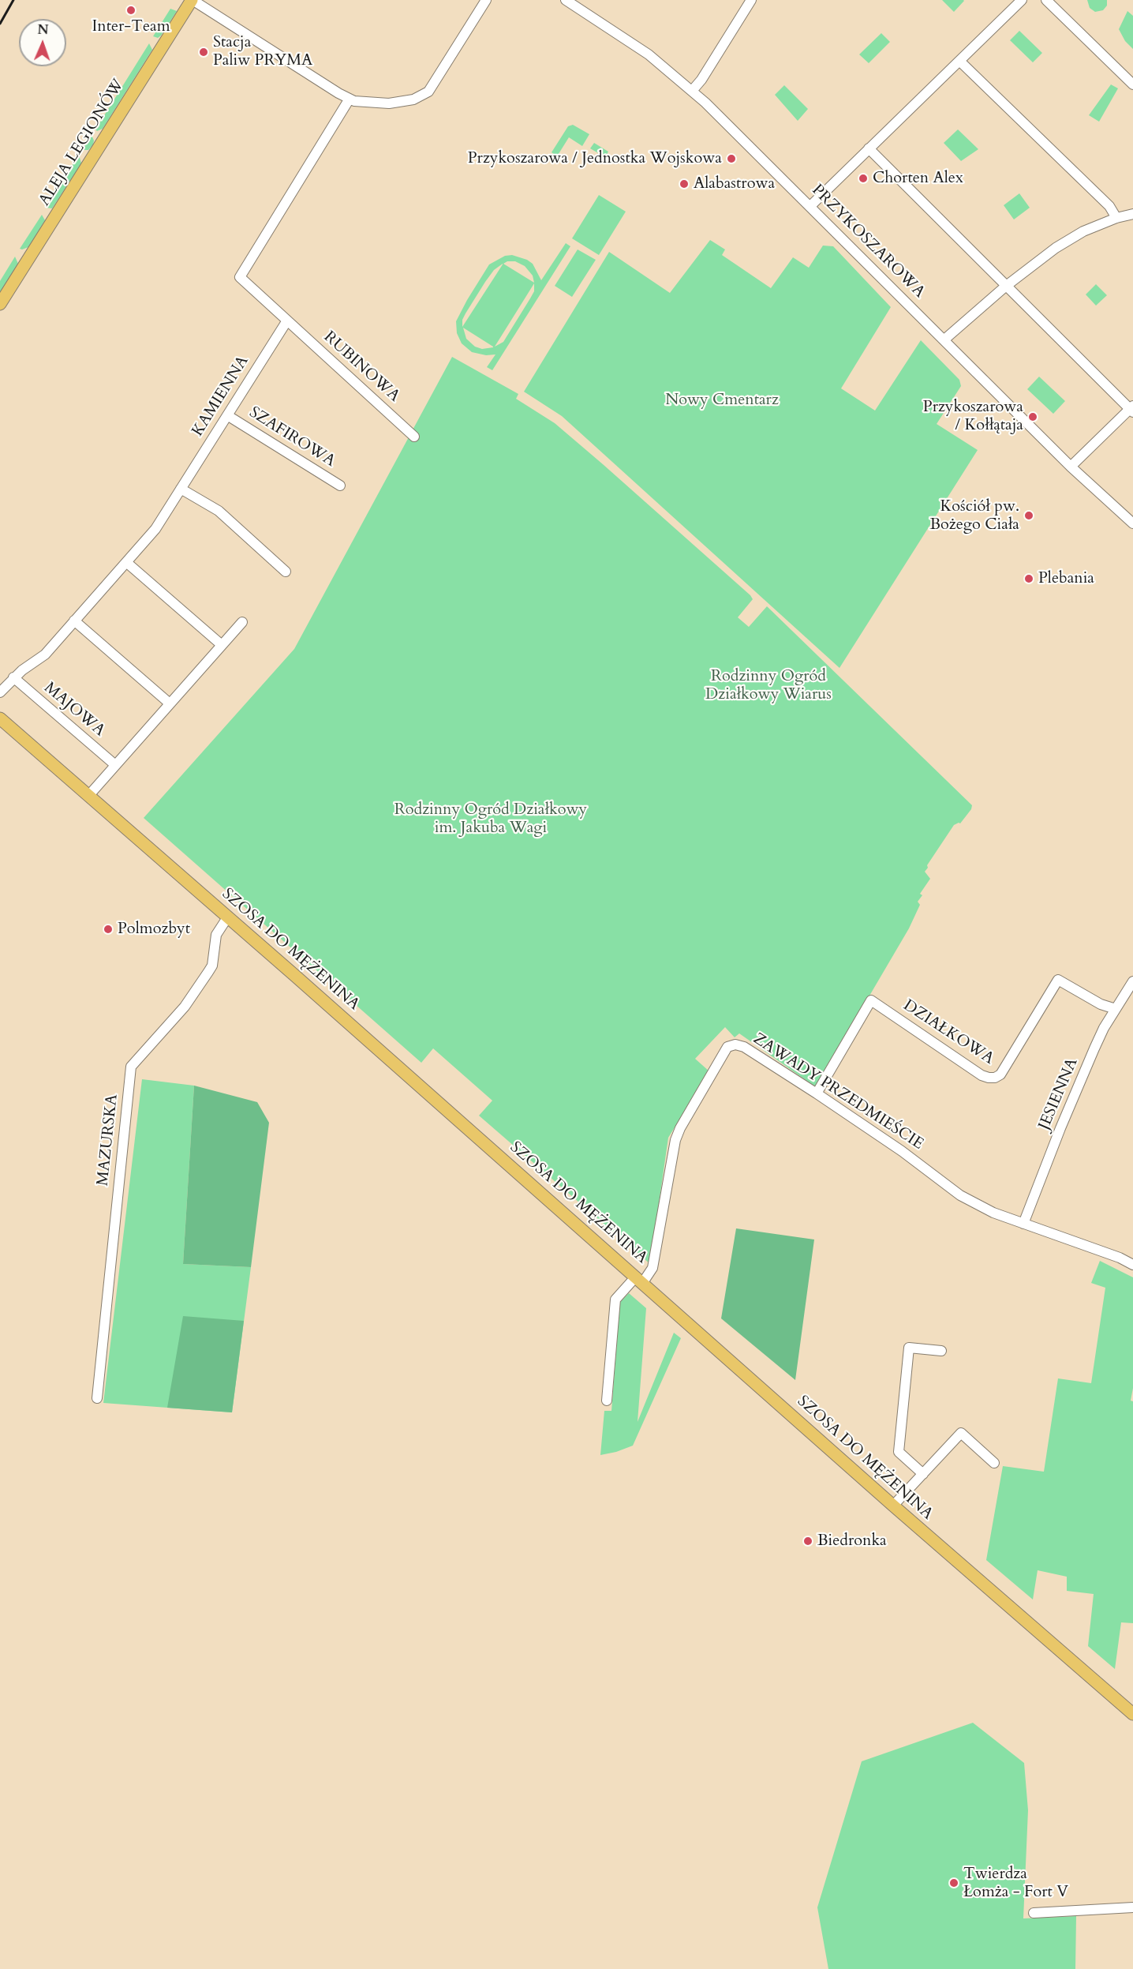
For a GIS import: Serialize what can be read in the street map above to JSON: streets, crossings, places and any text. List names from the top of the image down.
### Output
{
  "streets": {
    "main road": ["ALEJA LEGIONÓW", "SZOSA DO MĘŻENINA"],
    "street": [
      "PRZYKOSZAROWA",
      "RUBINOWA",
      "KAMIENNA",
      "SZAFIROWA",
      "MAJOWA",
      "DZIAŁKOWA",
      "ZAWADY PRZEDMIEŚCIE",
      "JESIENNA",
      "MAZURSKA"
    ]
  },
  "crossings": [
    ["RUBINOWA", "KAMIENNA"],
    ["KAMIENNA", "SZAFIROWA"],
    ["KAMIENNA", "MAJOWA"],
    ["SZOSA DO MĘŻENINA", "ZAWADY PRZEDMIEŚCIE"],
    ["SZOSA DO MĘŻENINA", "MAZURSKA"],
    ["DZIAŁKOWA", "ZAWADY PRZEDMIEŚCIE"],
    ["DZIAŁKOWA", "JESIENNA"],
    ["ZAWADY PRZEDMIEŚCIE", "JESIENNA"]
  ],
  "parks": ["Nowy Cmentarz", "Rodzinny Ogród Działkowy Wiarus", "Rodzinny Ogród Działkowy im. Jakuba Wagi"],
  "places": [
    "Inter-Team",
    "Stacja Paliw PRYMA",
    "Przykoszarowa / Jednostka Wojskowa",
    "Chorten Alex",
    "Alabastrowa",
    "Przykoszarowa / Kołłątaja",
    "Kościół pw. Bożego Ciała",
    "Plebania",
    "Polmozbyt",
    "Biedronka",
    "Twierdza Łomża - Fort V"
  ],
  "north": "top"
}
